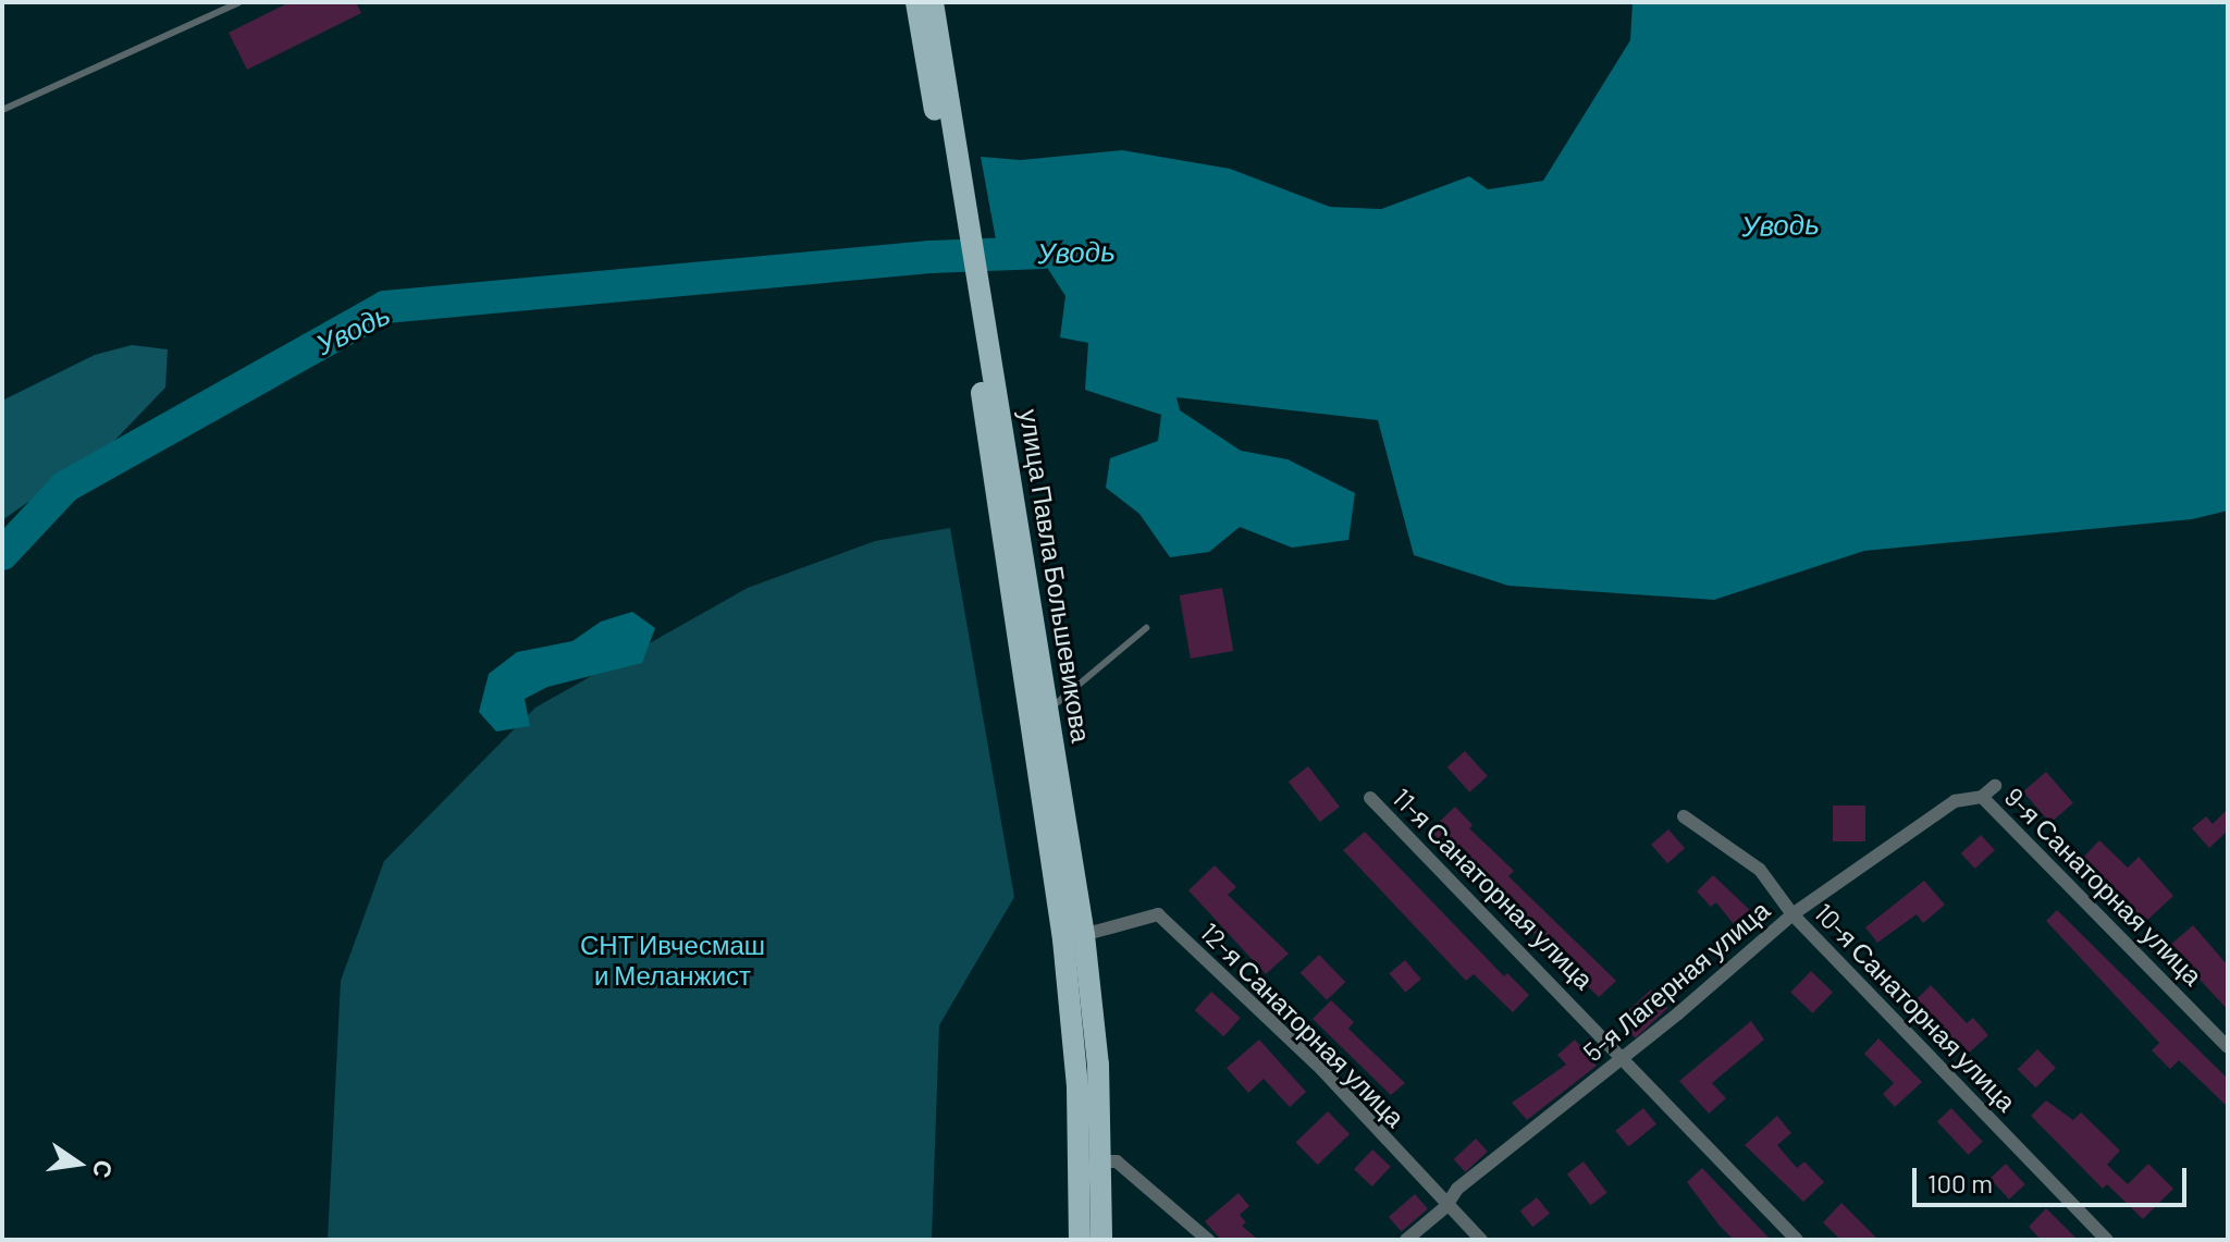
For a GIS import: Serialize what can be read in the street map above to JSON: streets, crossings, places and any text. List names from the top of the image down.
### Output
{
  "streets": {
    "main road": ["улица Павла Большевикова"],
    "street": [
      "9-я Санаторная улица",
      "11-я Санаторная улица",
      "5-я Лагерная улица",
      "10-я Санаторная улица",
      "12-я Санаторная улица"
    ]
  },
  "crossings": [
    ["улица Павла Большевикова", "12-я Санаторная улица"],
    ["9-я Санаторная улица", "5-я Лагерная улица"],
    ["11-я Санаторная улица", "5-я Лагерная улица"],
    ["5-я Лагерная улица", "10-я Санаторная улица"],
    ["5-я Лагерная улица", "12-я Санаторная улица"]
  ],
  "water": ["Уводь"],
  "parks": ["СНТ Ивчесмаш и Меланжист"],
  "scale_bar": "100 m",
  "north": "right"
}
